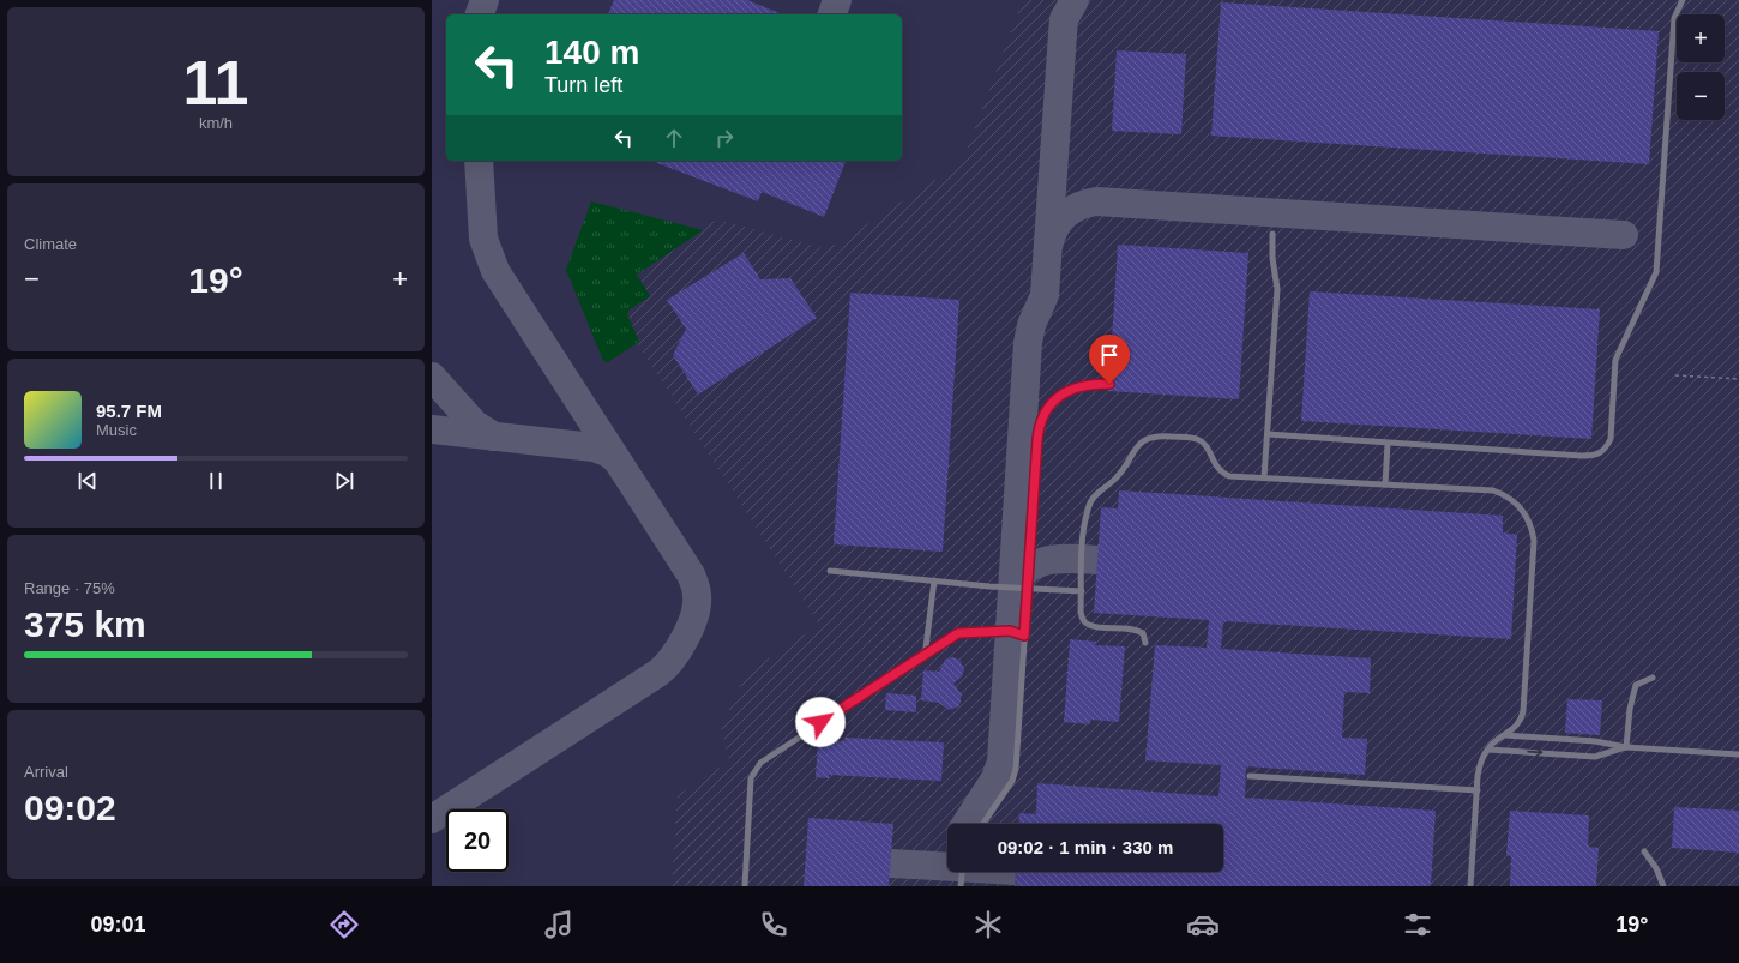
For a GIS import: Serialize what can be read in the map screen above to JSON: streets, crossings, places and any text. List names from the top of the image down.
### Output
{
  "page": {
    "tile": [
      ["11", "km/h"],
      "Climate",
      ["Range · 75%", "375 km"],
      ["Arrival", "09:02"]
    ],
    "map_buttons": ["+", "−"],
    "turn": ["140 m", "Turn left"],
    "heat": ["−", "19°", "+"],
    "song": ["95.7 FM", "Music"],
    "limit": "20",
    "trip": "09:02 · 1 min · 330 m",
    "tabs": ["09:01", "19°"]
  }
}
